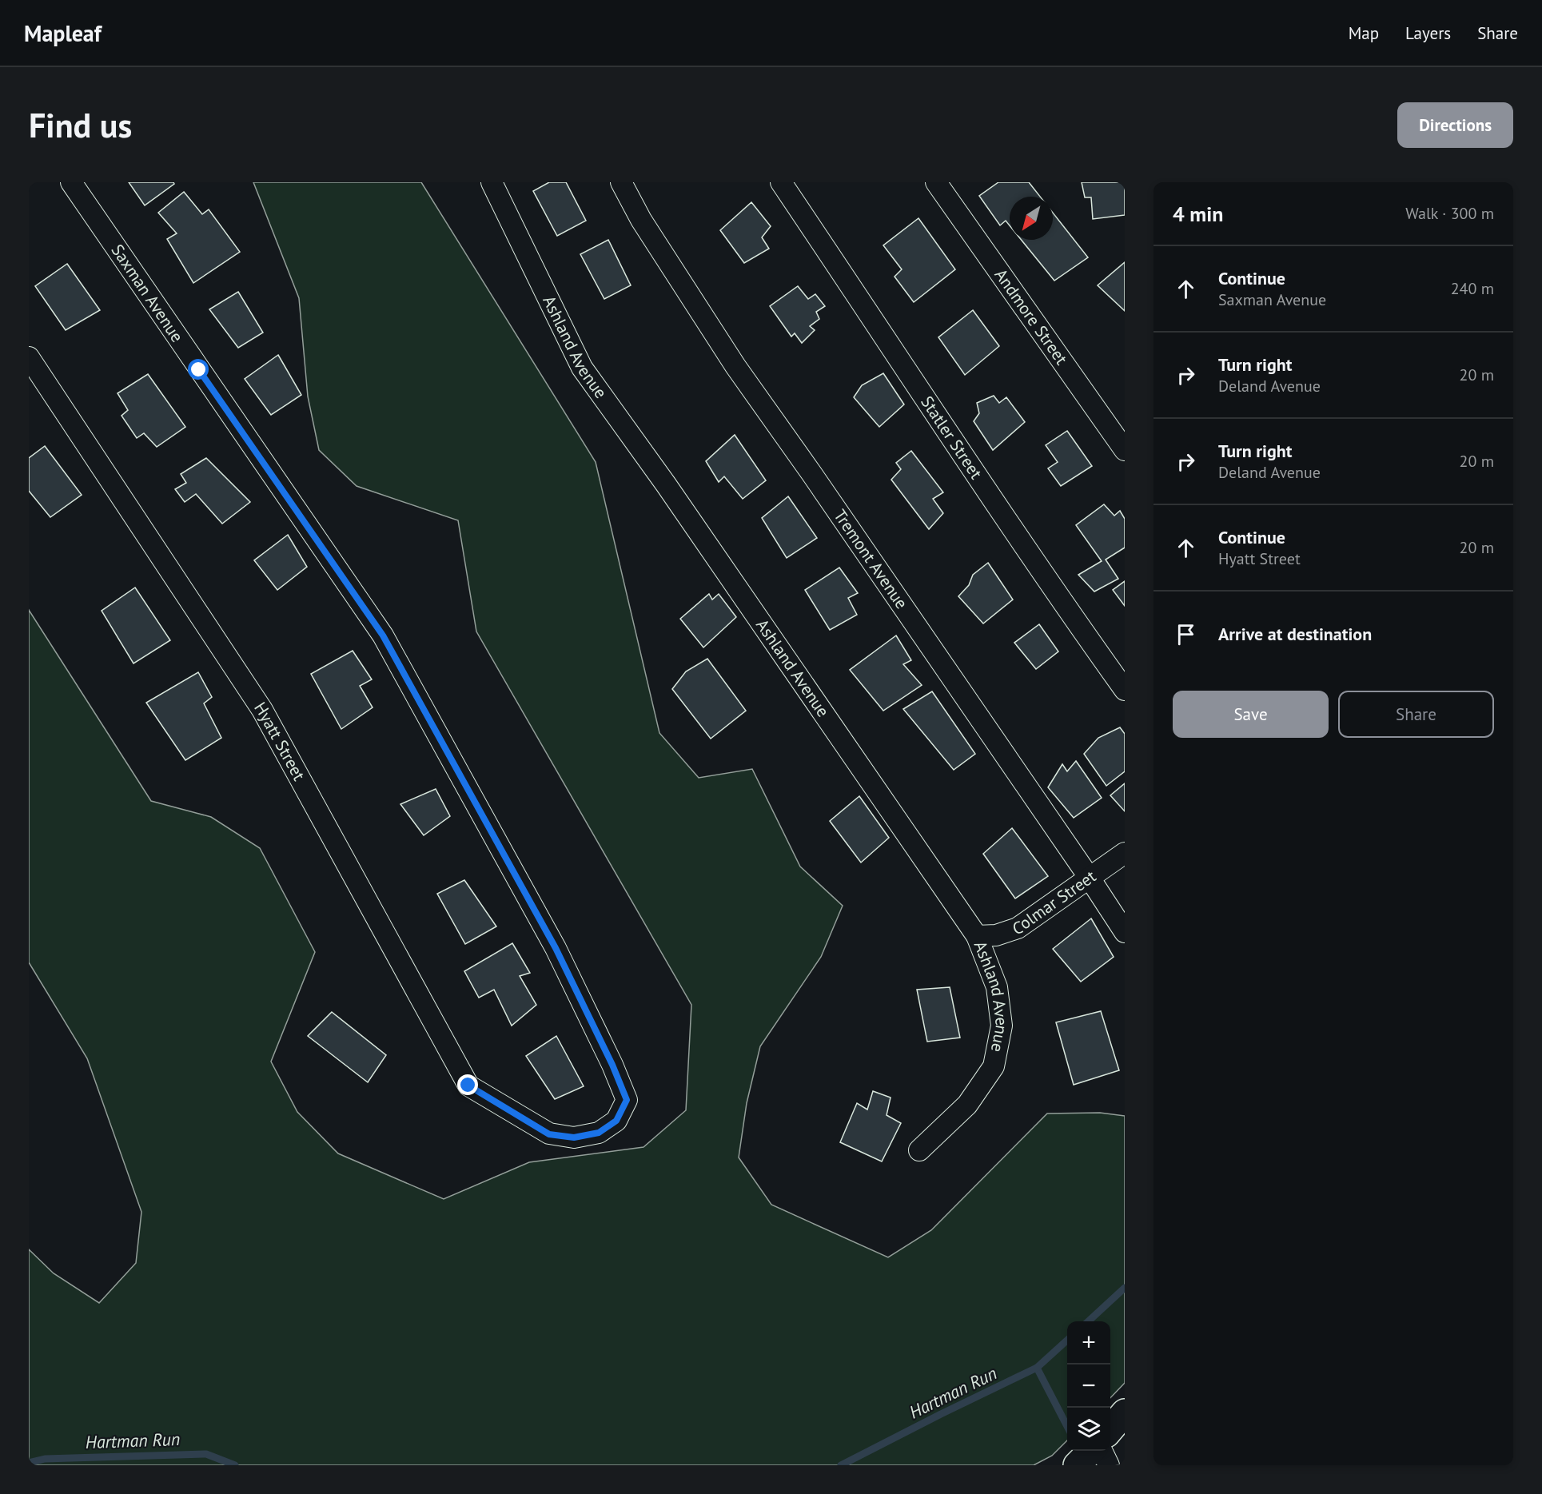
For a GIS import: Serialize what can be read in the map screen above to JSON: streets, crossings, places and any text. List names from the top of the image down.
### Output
{
  "streets": {
    "street": [
      "Saxman Avenue",
      "Andmore Street",
      "Ashland Avenue",
      "Statler Street",
      "Tremont Avenue",
      "Hyatt Street",
      "Colmar Street"
    ]
  },
  "crossings": [
    ["Saxman Avenue", "Hyatt Street"],
    ["Ashland Avenue", "Colmar Street"],
    ["Tremont Avenue", "Colmar Street"]
  ],
  "water": ["Hartman Run"],
  "north": "bottom left",
  "page": {
    "header": "Mapleaf",
    "nav": ["Map", "Layers", "Share"],
    "buttons": [
      "Directions",
      ["Save", "Share"]
    ],
    "title": "Find us",
    "heading": ["4 min", "Walk · 300 m"],
    "list": [
      ["Continue", "Saxman Avenue", "240 m"],
      ["Turn right", "Deland Avenue", "20 m"],
      ["Turn right", "Deland Avenue", "20 m"],
      ["Continue", "Hyatt Street", "20 m"],
      "Arrive at destination"
    ],
    "map_buttons": ["+", "−"]
  }
}
